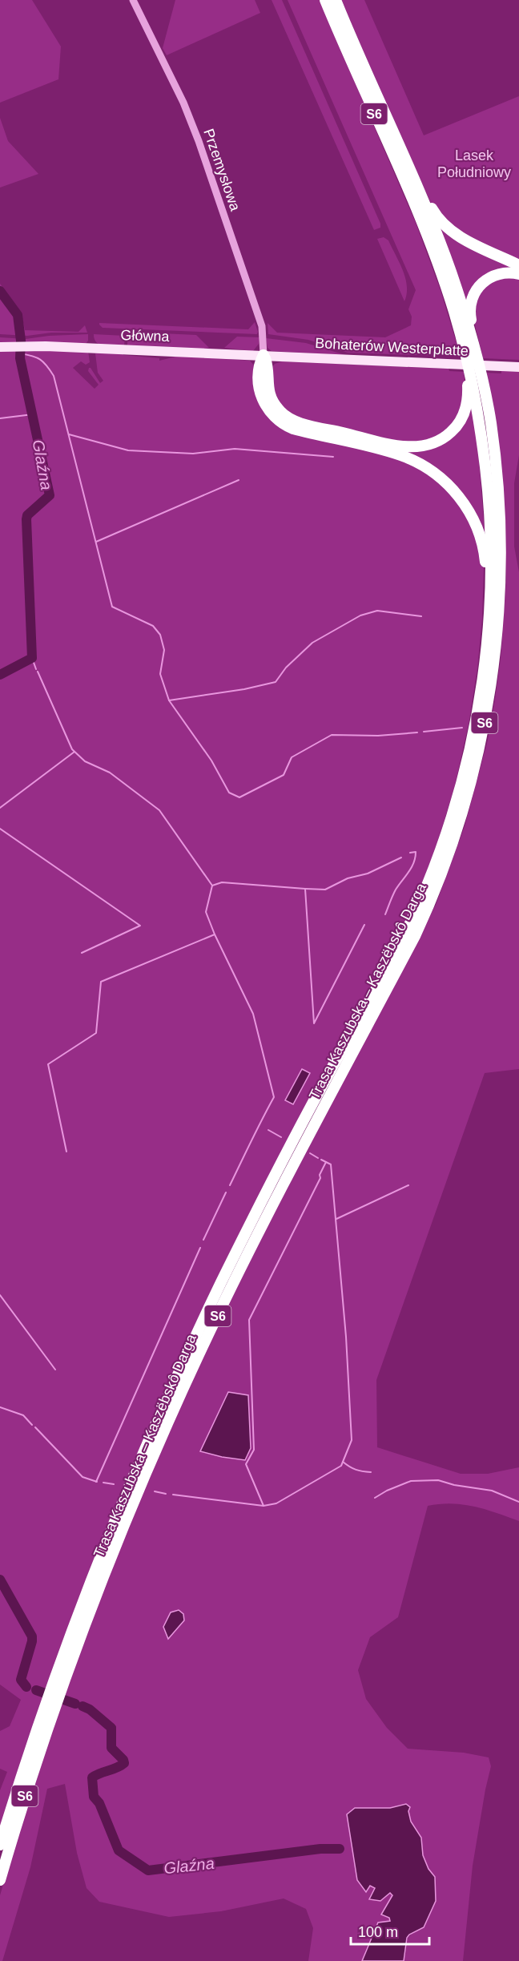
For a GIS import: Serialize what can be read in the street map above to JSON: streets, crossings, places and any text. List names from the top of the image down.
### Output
{
  "streets": {
    "highway": ["S6", "Trasa Kaszubska – Kaszëbskô Darga"],
    "main road": ["Główna", "Bohaterów Westerplatte"],
    "street": ["Przemysłowa"]
  },
  "crossings": [
    ["Przemysłowa", "Główna"],
    ["Przemysłowa", "Bohaterów Westerplatte"],
    ["Główna", "Bohaterów Westerplatte"]
  ],
  "water": ["Glaźna"],
  "parks": ["Lasek Południowy"],
  "scale_bar": "100 m"
}
